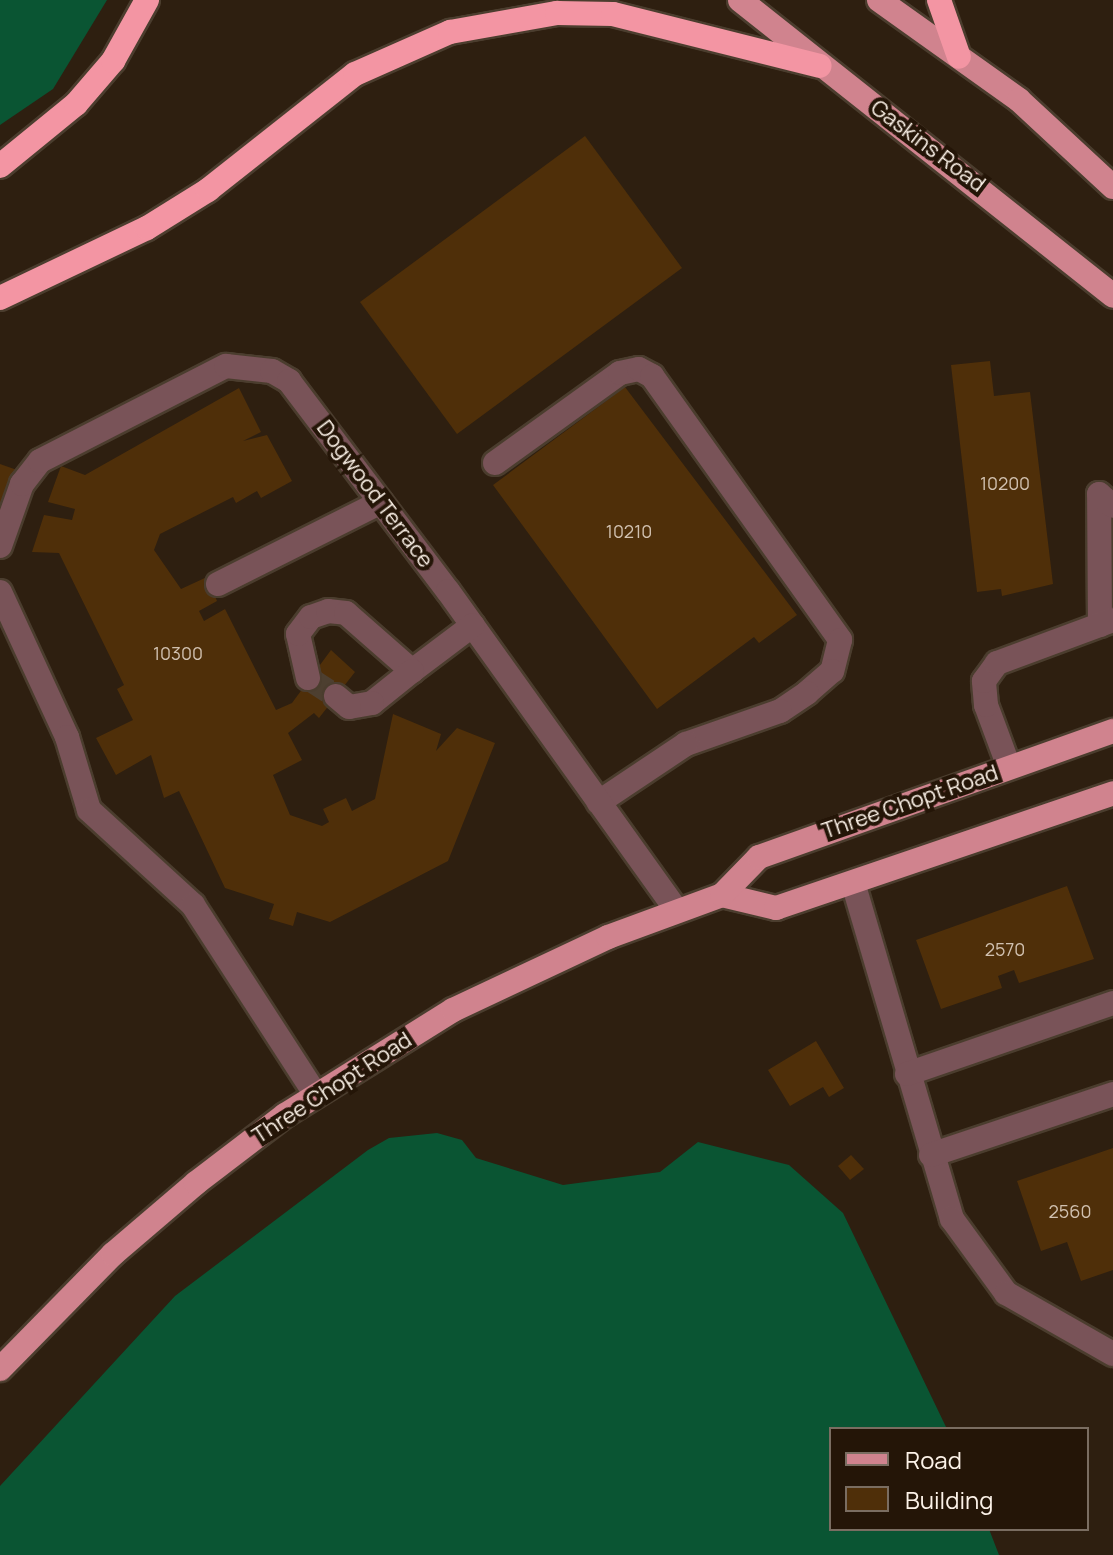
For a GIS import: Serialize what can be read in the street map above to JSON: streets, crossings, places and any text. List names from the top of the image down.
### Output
{
  "streets": {
    "main road": ["Gaskins Road", "Three Chopt Road"],
    "street": ["Dogwood Terrace"]
  },
  "crossings": [
    ["Dogwood Terrace", "Three Chopt Road"]
  ],
  "house_numbers": [
    "10200",
    "10210",
    "10300",
    "2570",
    "2560"
  ],
  "legend": ["Road", "Building"]
}
